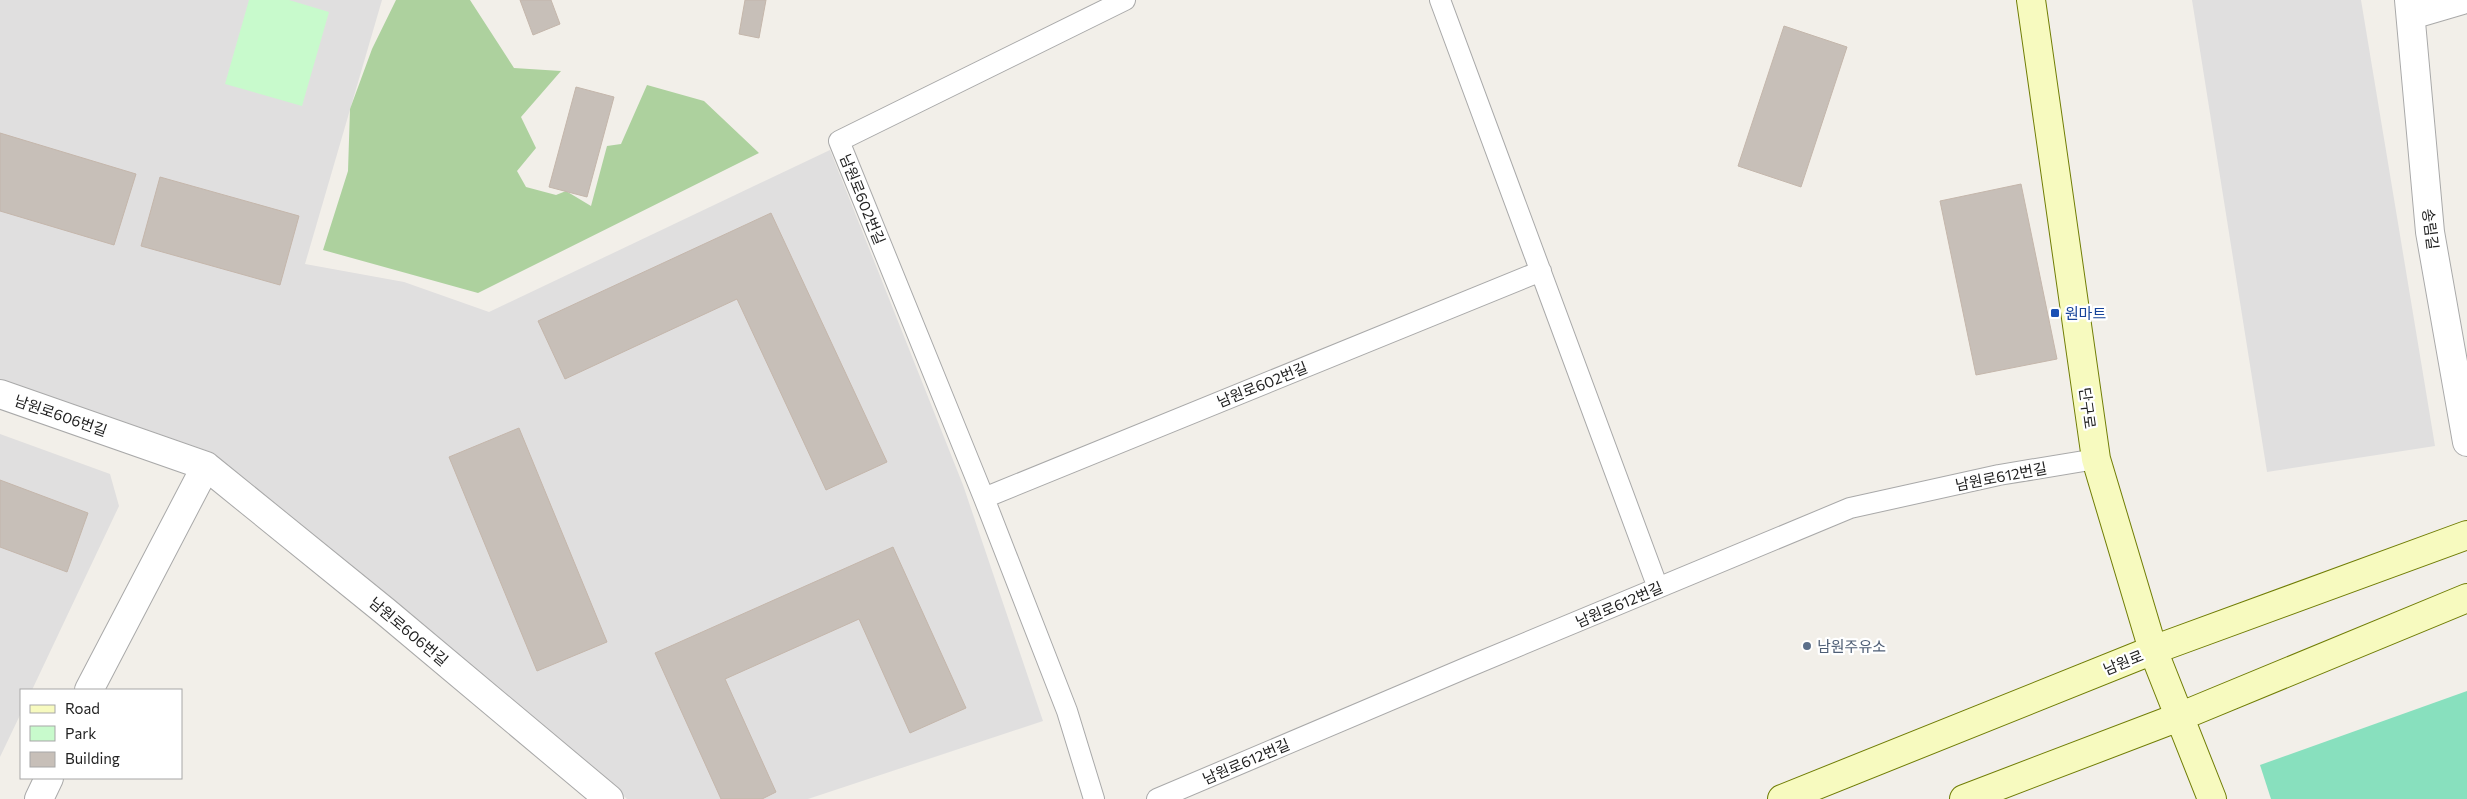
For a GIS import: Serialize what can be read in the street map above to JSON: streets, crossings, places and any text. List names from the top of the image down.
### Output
{
  "streets": {
    "street": [
      "송림길",
      "단구로",
      "남원로606번길",
      "남원로"
    ],
    "lane": ["남원로602번길", "남원로612번길"]
  },
  "crossings": [
    ["단구로", "남원로612번길"],
    ["단구로", "남원로"]
  ],
  "places": {
    "transit": ["원마트"],
    "other": ["남원주유소"]
  },
  "legend": ["Road", "Park", "Building"]
}
